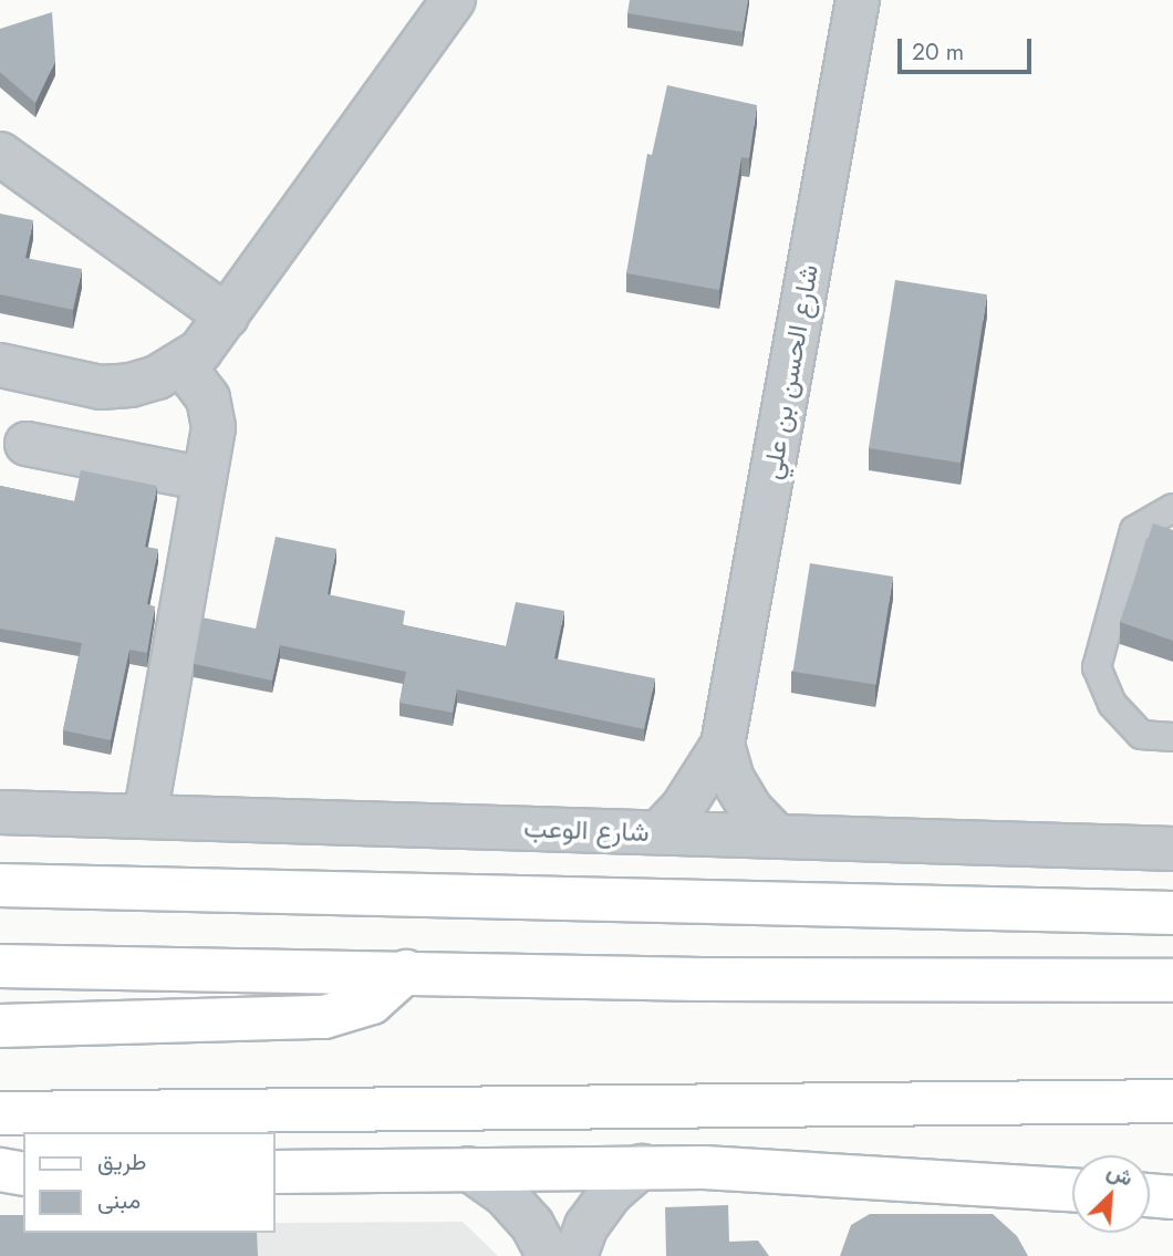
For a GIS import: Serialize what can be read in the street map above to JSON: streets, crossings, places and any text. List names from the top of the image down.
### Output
{
  "streets": {
    "street": ["شارع الحسن بن علي", "شارع الوعب"]
  },
  "crossings": [
    ["شارع الحسن بن علي", "شارع الوعب"]
  ],
  "legend": ["طريق", "مبنى"],
  "scale_bar": "20 m",
  "north": "top right"
}
